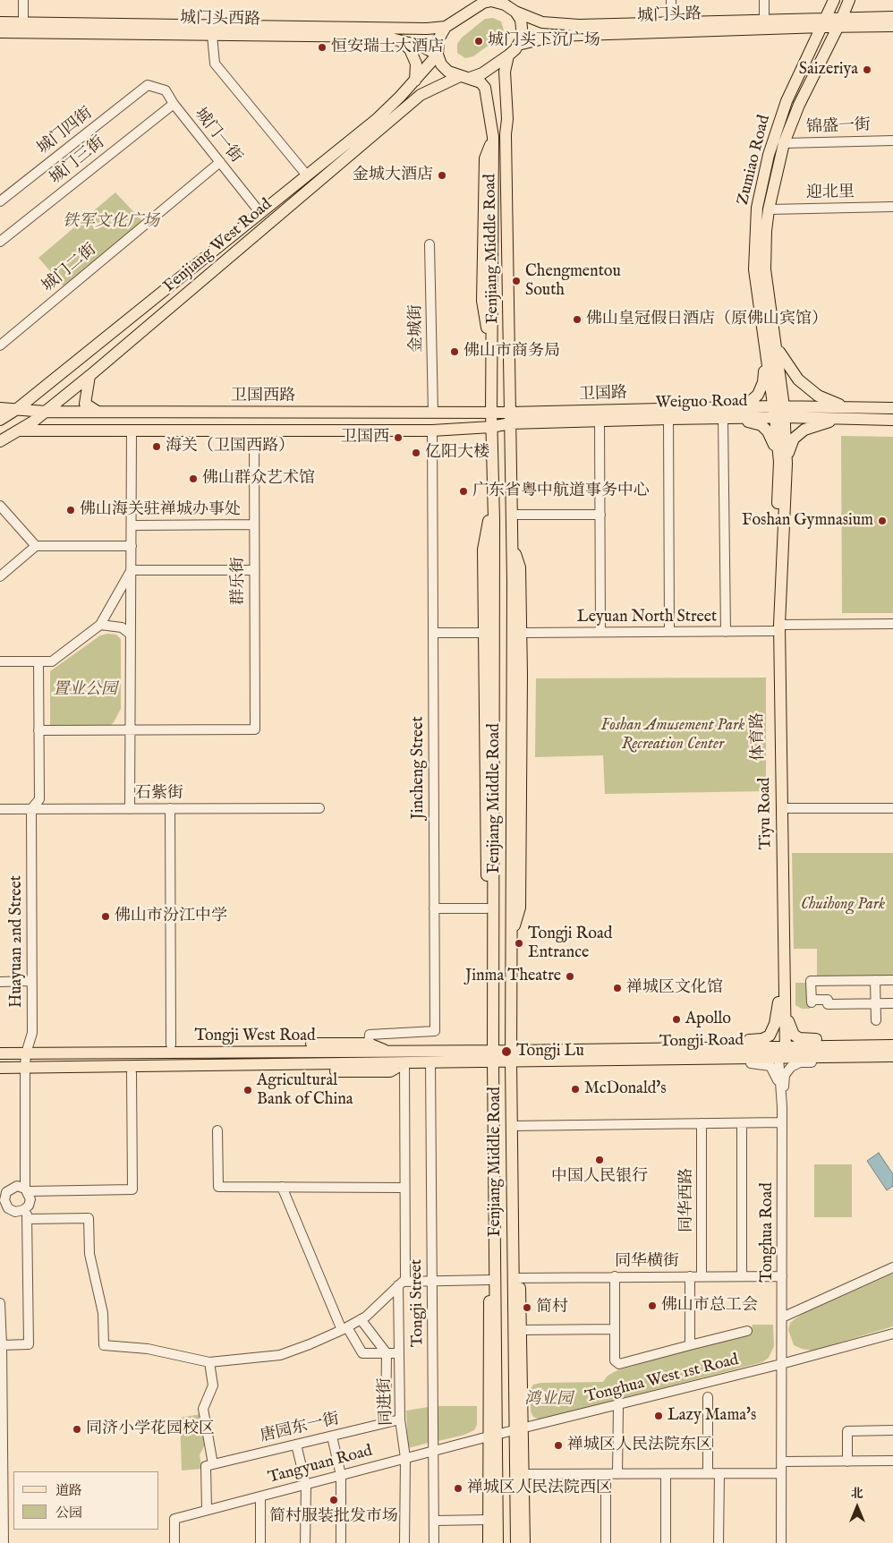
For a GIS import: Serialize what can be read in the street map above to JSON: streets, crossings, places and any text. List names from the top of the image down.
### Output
{
  "streets": {
    "main road": [
      "城门头路",
      "城门头西路",
      "Zumiao Road",
      "Fenjiang West Road",
      "Fenjiang Middle Road",
      "卫国路",
      "卫国西路",
      "Weiguo Road",
      "体育路",
      "Tiyu Road",
      "Tongji West Road",
      "Tongji Road"
    ],
    "street": [
      "锦盛一街",
      "城门四街",
      "城门一街",
      "城门三街",
      "迎北里",
      "城门二街",
      "金城街",
      "群乐街",
      "Leyuan North Street",
      "Jincheng Street",
      "石紫街",
      "Huayuan 2nd Street",
      "同华西路",
      "Tonghua Road",
      "同华横街",
      "Tongji Street",
      "Tonghua West 1st Road",
      "同进街",
      "唐园东一街",
      "Tangyuan Road"
    ]
  },
  "crossings": [
    ["城门头路", "城门头西路"],
    ["城门头路", "Zumiao Road"],
    ["城门头路", "Fenjiang West Road"],
    ["城门头路", "Fenjiang Middle Road"],
    ["城门头西路", "Fenjiang West Road"],
    ["城门头西路", "Fenjiang Middle Road"],
    ["锦盛一街", "Zumiao Road"],
    ["城门四街", "城门一街"],
    ["城门一街", "城门三街"],
    ["城门一街", "Fenjiang West Road"],
    ["城门一街", "城门二街"],
    ["Zumiao Road", "迎北里"],
    ["Zumiao Road", "Weiguo Road"],
    ["Fenjiang West Road", "Fenjiang Middle Road"],
    ["Fenjiang West Road", "卫国西路"],
    ["Fenjiang Middle Road", "卫国路"],
    ["Fenjiang Middle Road", "卫国西路"],
    ["Fenjiang Middle Road", "Weiguo Road"],
    ["Fenjiang Middle Road", "Tongji West Road"],
    ["Fenjiang Middle Road", "Tongji Road"],
    ["Fenjiang Middle Road", "同华横街"],
    ["Fenjiang Middle Road", "Tonghua West 1st Road"],
    ["Fenjiang Middle Road", "Tangyuan Road"],
    ["金城街", "卫国西路"],
    ["卫国路", "卫国西路"],
    ["卫国路", "Weiguo Road"],
    ["卫国西路", "Weiguo Road"],
    ["Leyuan North Street", "体育路"],
    ["Leyuan North Street", "Tiyu Road"],
    ["体育路", "Tiyu Road"],
    ["石紫街", "Huayuan 2nd Street"],
    ["Tiyu Road", "Tongji Road"],
    ["Tiyu Road", "Tonghua Road"],
    ["Huayuan 2nd Street", "Tongji West Road"],
    ["Tongji West Road", "Tongji Road"],
    ["Tongji West Road", "Tongji Street"],
    ["Tongji West Road", "同进街"],
    ["同华西路", "同华横街"],
    ["Tonghua Road", "同华横街"],
    ["Tonghua Road", "Tonghua West 1st Road"],
    ["Tongji Street", "Tangyuan Road"],
    ["Tonghua West 1st Road", "Tangyuan Road"],
    ["同进街", "唐园东一街"],
    ["同进街", "Tangyuan Road"]
  ],
  "parks": [
    "铁军文化广场",
    "置业公园",
    "Foshan Amusement Park Recreation Center",
    "Chuihong Park",
    "鸿业园"
  ],
  "places": [
    "城门头下沉广场",
    "恒安瑞士大酒店",
    "Saizeriya",
    "金城大酒店",
    "Chengmentou South",
    "佛山皇冠假日酒店（原佛山宾馆）",
    "佛山市商务局",
    "卫国西",
    "海关（卫国西路）",
    "亿阳大楼",
    "佛山群众艺术馆",
    "广东省粤中航道事务中心",
    "佛山海关驻禅城办事处",
    "Foshan Gymnasium",
    "佛山市汾江中学",
    "Tongji Road Entrance",
    "Jinma Theatre",
    "禅城区文化馆",
    "Apollo",
    "Tongji Lu",
    "McDonald's",
    "Agricultural Bank of China",
    "中国人民银行",
    "佛山市总工会",
    "简村",
    "Lazy Mama's",
    "同济小学花园校区",
    "禅城区人民法院东区",
    "禅城区人民法院西区",
    "简村服装批发市场"
  ],
  "legend": ["道路", "公园"],
  "north": "top"
}
